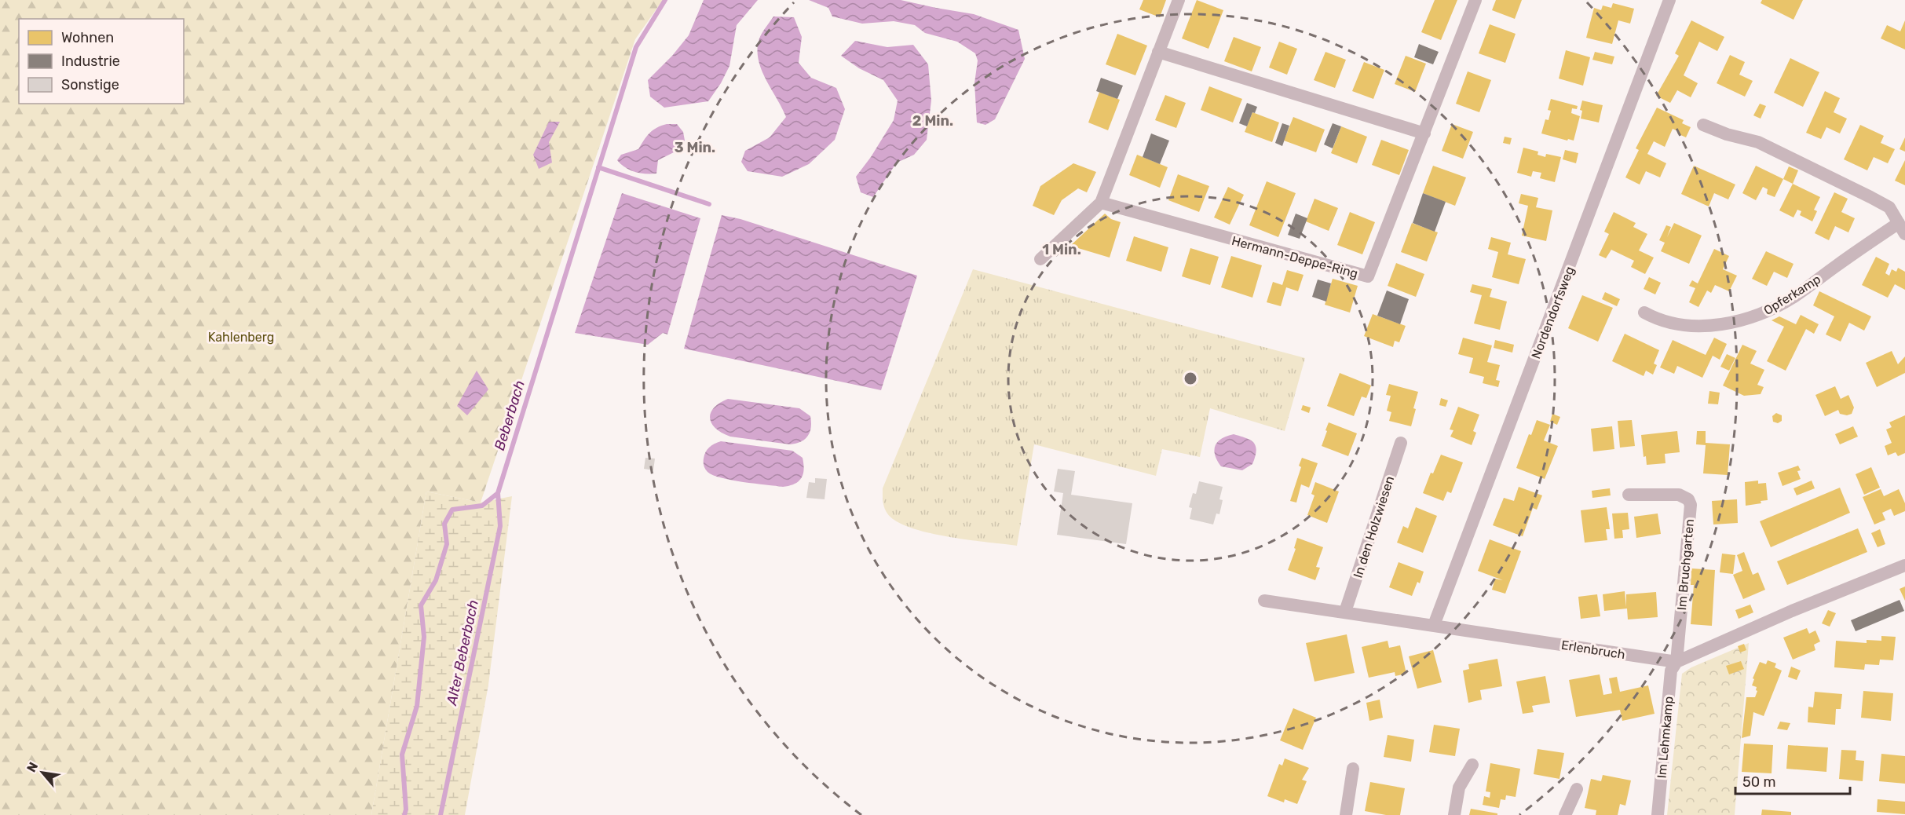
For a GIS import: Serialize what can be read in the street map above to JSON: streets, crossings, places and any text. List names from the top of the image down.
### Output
{
  "streets": {
    "street": [
      "Hermann-Deppe-Ring",
      "Opferkamp",
      "Nordendorfsweg",
      "In den Holzwiesen",
      "Im Bruchgarten",
      "Erlenbruch",
      "Im Lehmkamp"
    ]
  },
  "crossings": [
    ["Nordendorfsweg", "Erlenbruch"],
    ["In den Holzwiesen", "Erlenbruch"],
    ["Im Bruchgarten", "Erlenbruch"],
    ["Im Bruchgarten", "Im Lehmkamp"],
    ["Erlenbruch", "Im Lehmkamp"]
  ],
  "water": ["Beberbach", "Alter Beberbach"],
  "parks": ["Kahlenberg"],
  "legend": ["Wohnen", "Industrie", "Sonstige"],
  "scale_bar": "50 m",
  "north": "top left",
  "rings": ["2 Min.", "3 Min.", "1 Min."]
}
